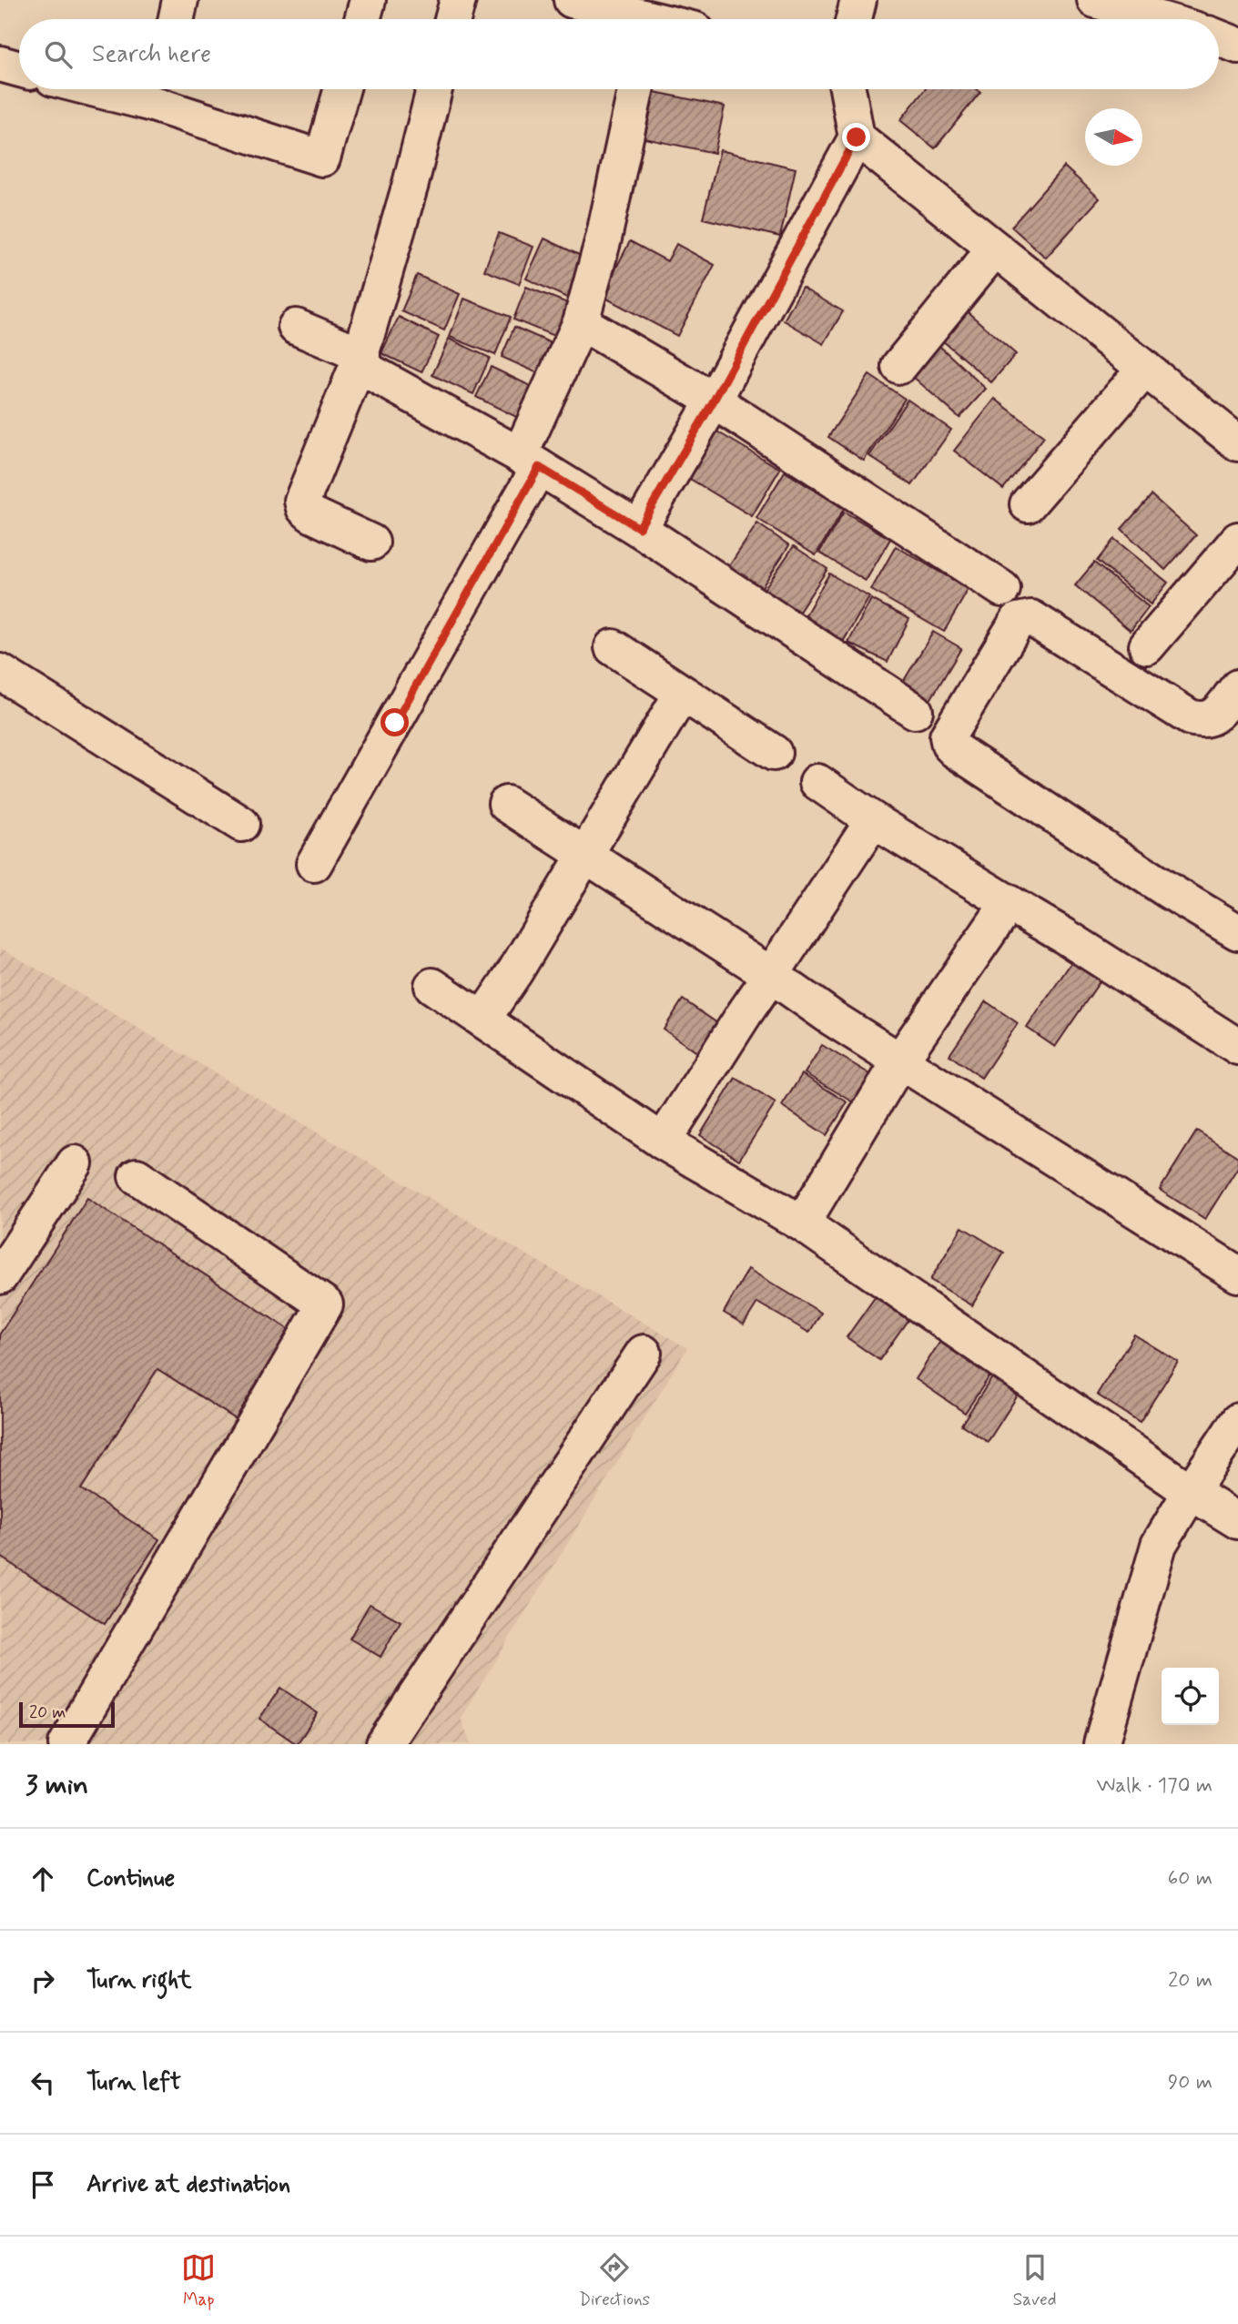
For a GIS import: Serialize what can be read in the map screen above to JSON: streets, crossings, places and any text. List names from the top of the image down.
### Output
{
  "scale_bar": "20 m",
  "north": "right",
  "page": {
    "search": "Search here",
    "scale": "20 m",
    "heading": ["3 min", "Walk · 170 m"],
    "list": [
      ["Continue", "60 m"],
      ["Turn right", "20 m"],
      ["Turn left", "90 m"],
      "Arrive at destination"
    ],
    "nav": ["Map", "Directions", "Saved"]
  }
}
